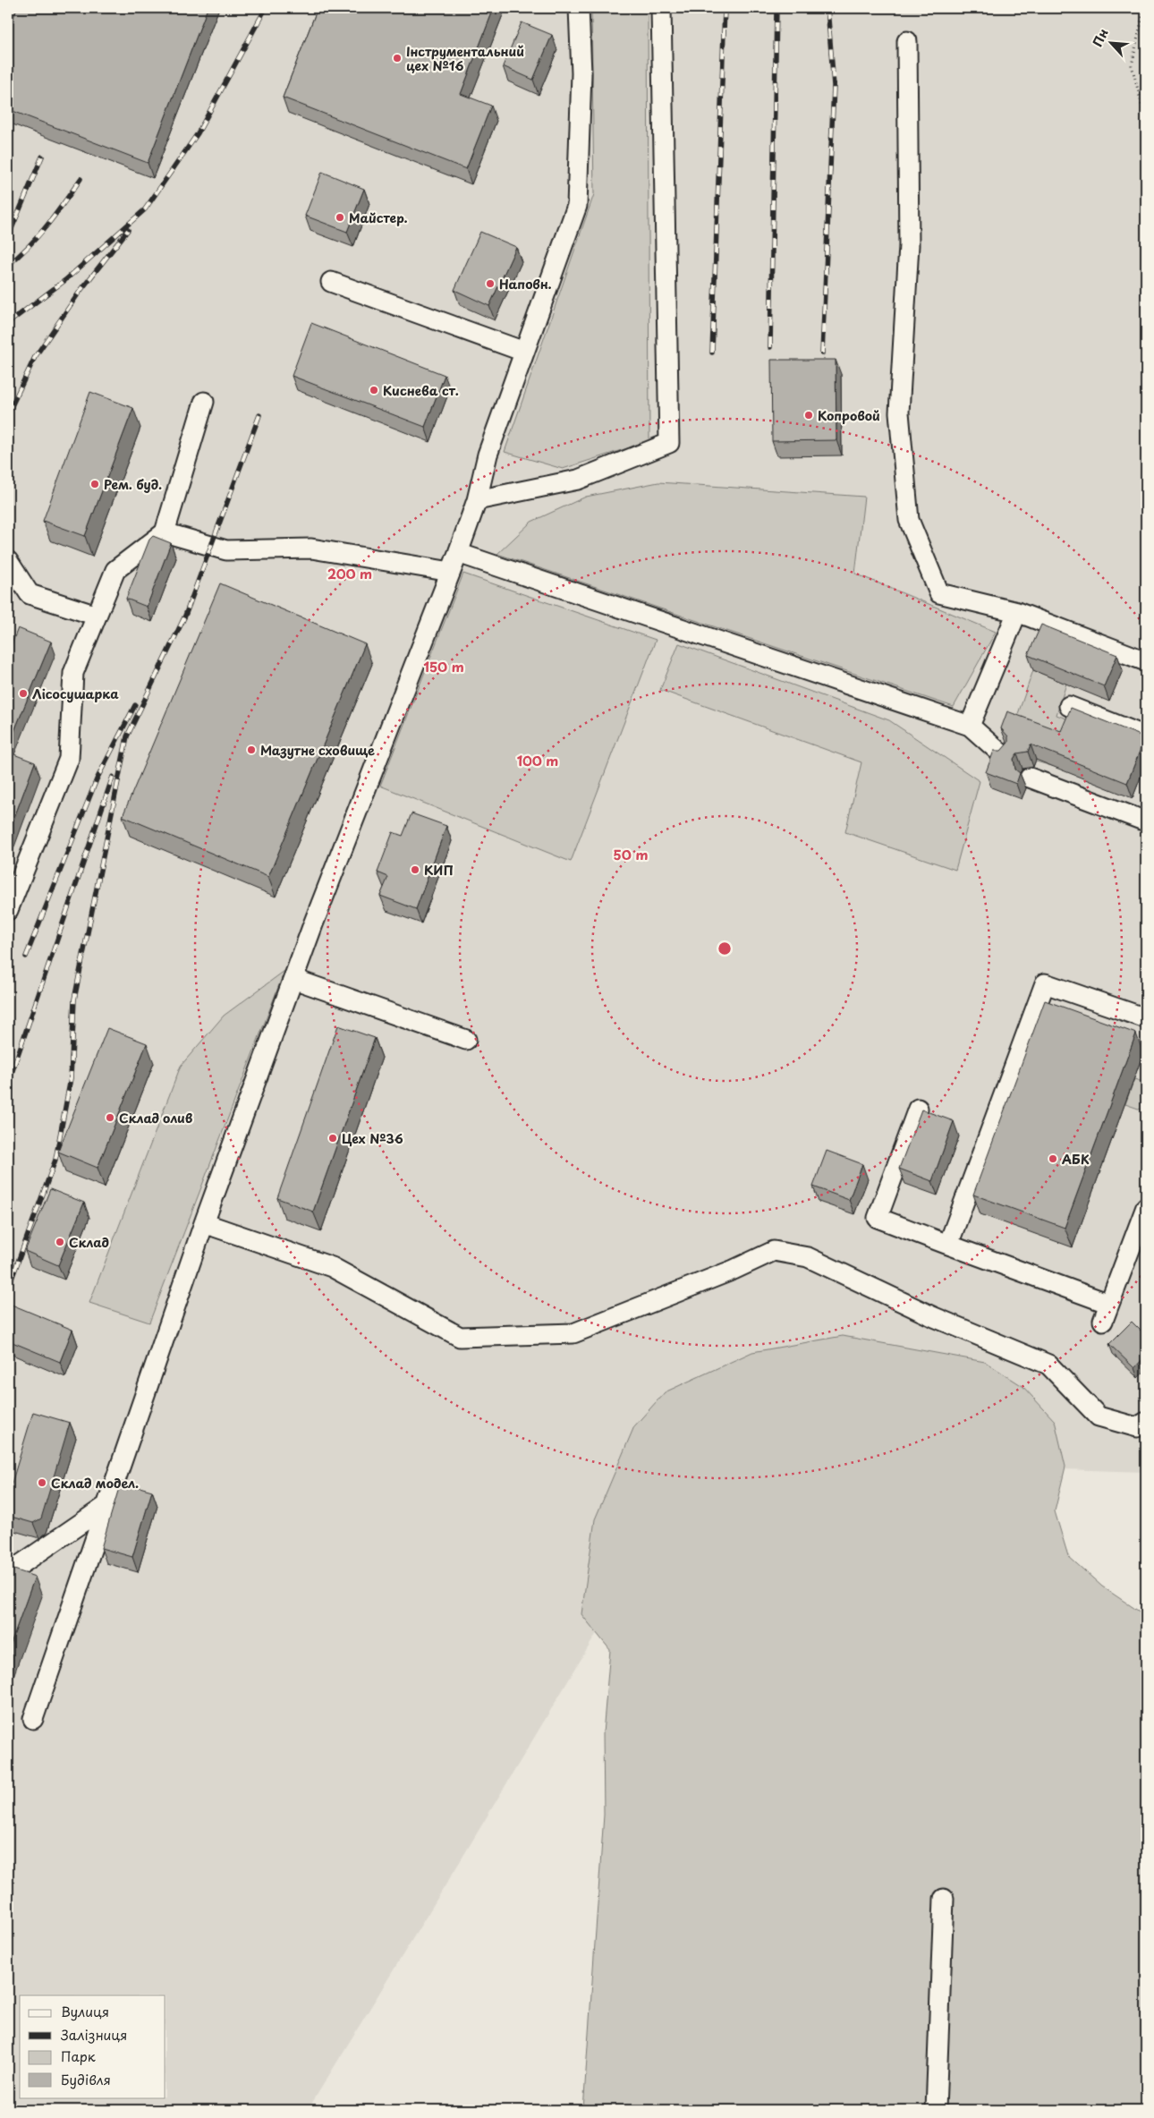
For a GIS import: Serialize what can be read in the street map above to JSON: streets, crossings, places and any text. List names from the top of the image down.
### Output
{
  "places": [
    "Інструментальний цех №16",
    "Майстер.",
    "Наповн.",
    "Киснева ст.",
    "Копровой",
    "Рем. буд.",
    "Лісосушарка",
    "Мазутне сховище",
    "КИП",
    "Склад олив",
    "Цех №36",
    "АБК",
    "Склад",
    "Склад модел."
  ],
  "legend": [
    "Вулиця",
    "Залізниця",
    "Парк",
    "Будівля"
  ],
  "north": "top left",
  "rings": [
    "200 m",
    "150 m",
    "100 m",
    "50 m"
  ]
}
